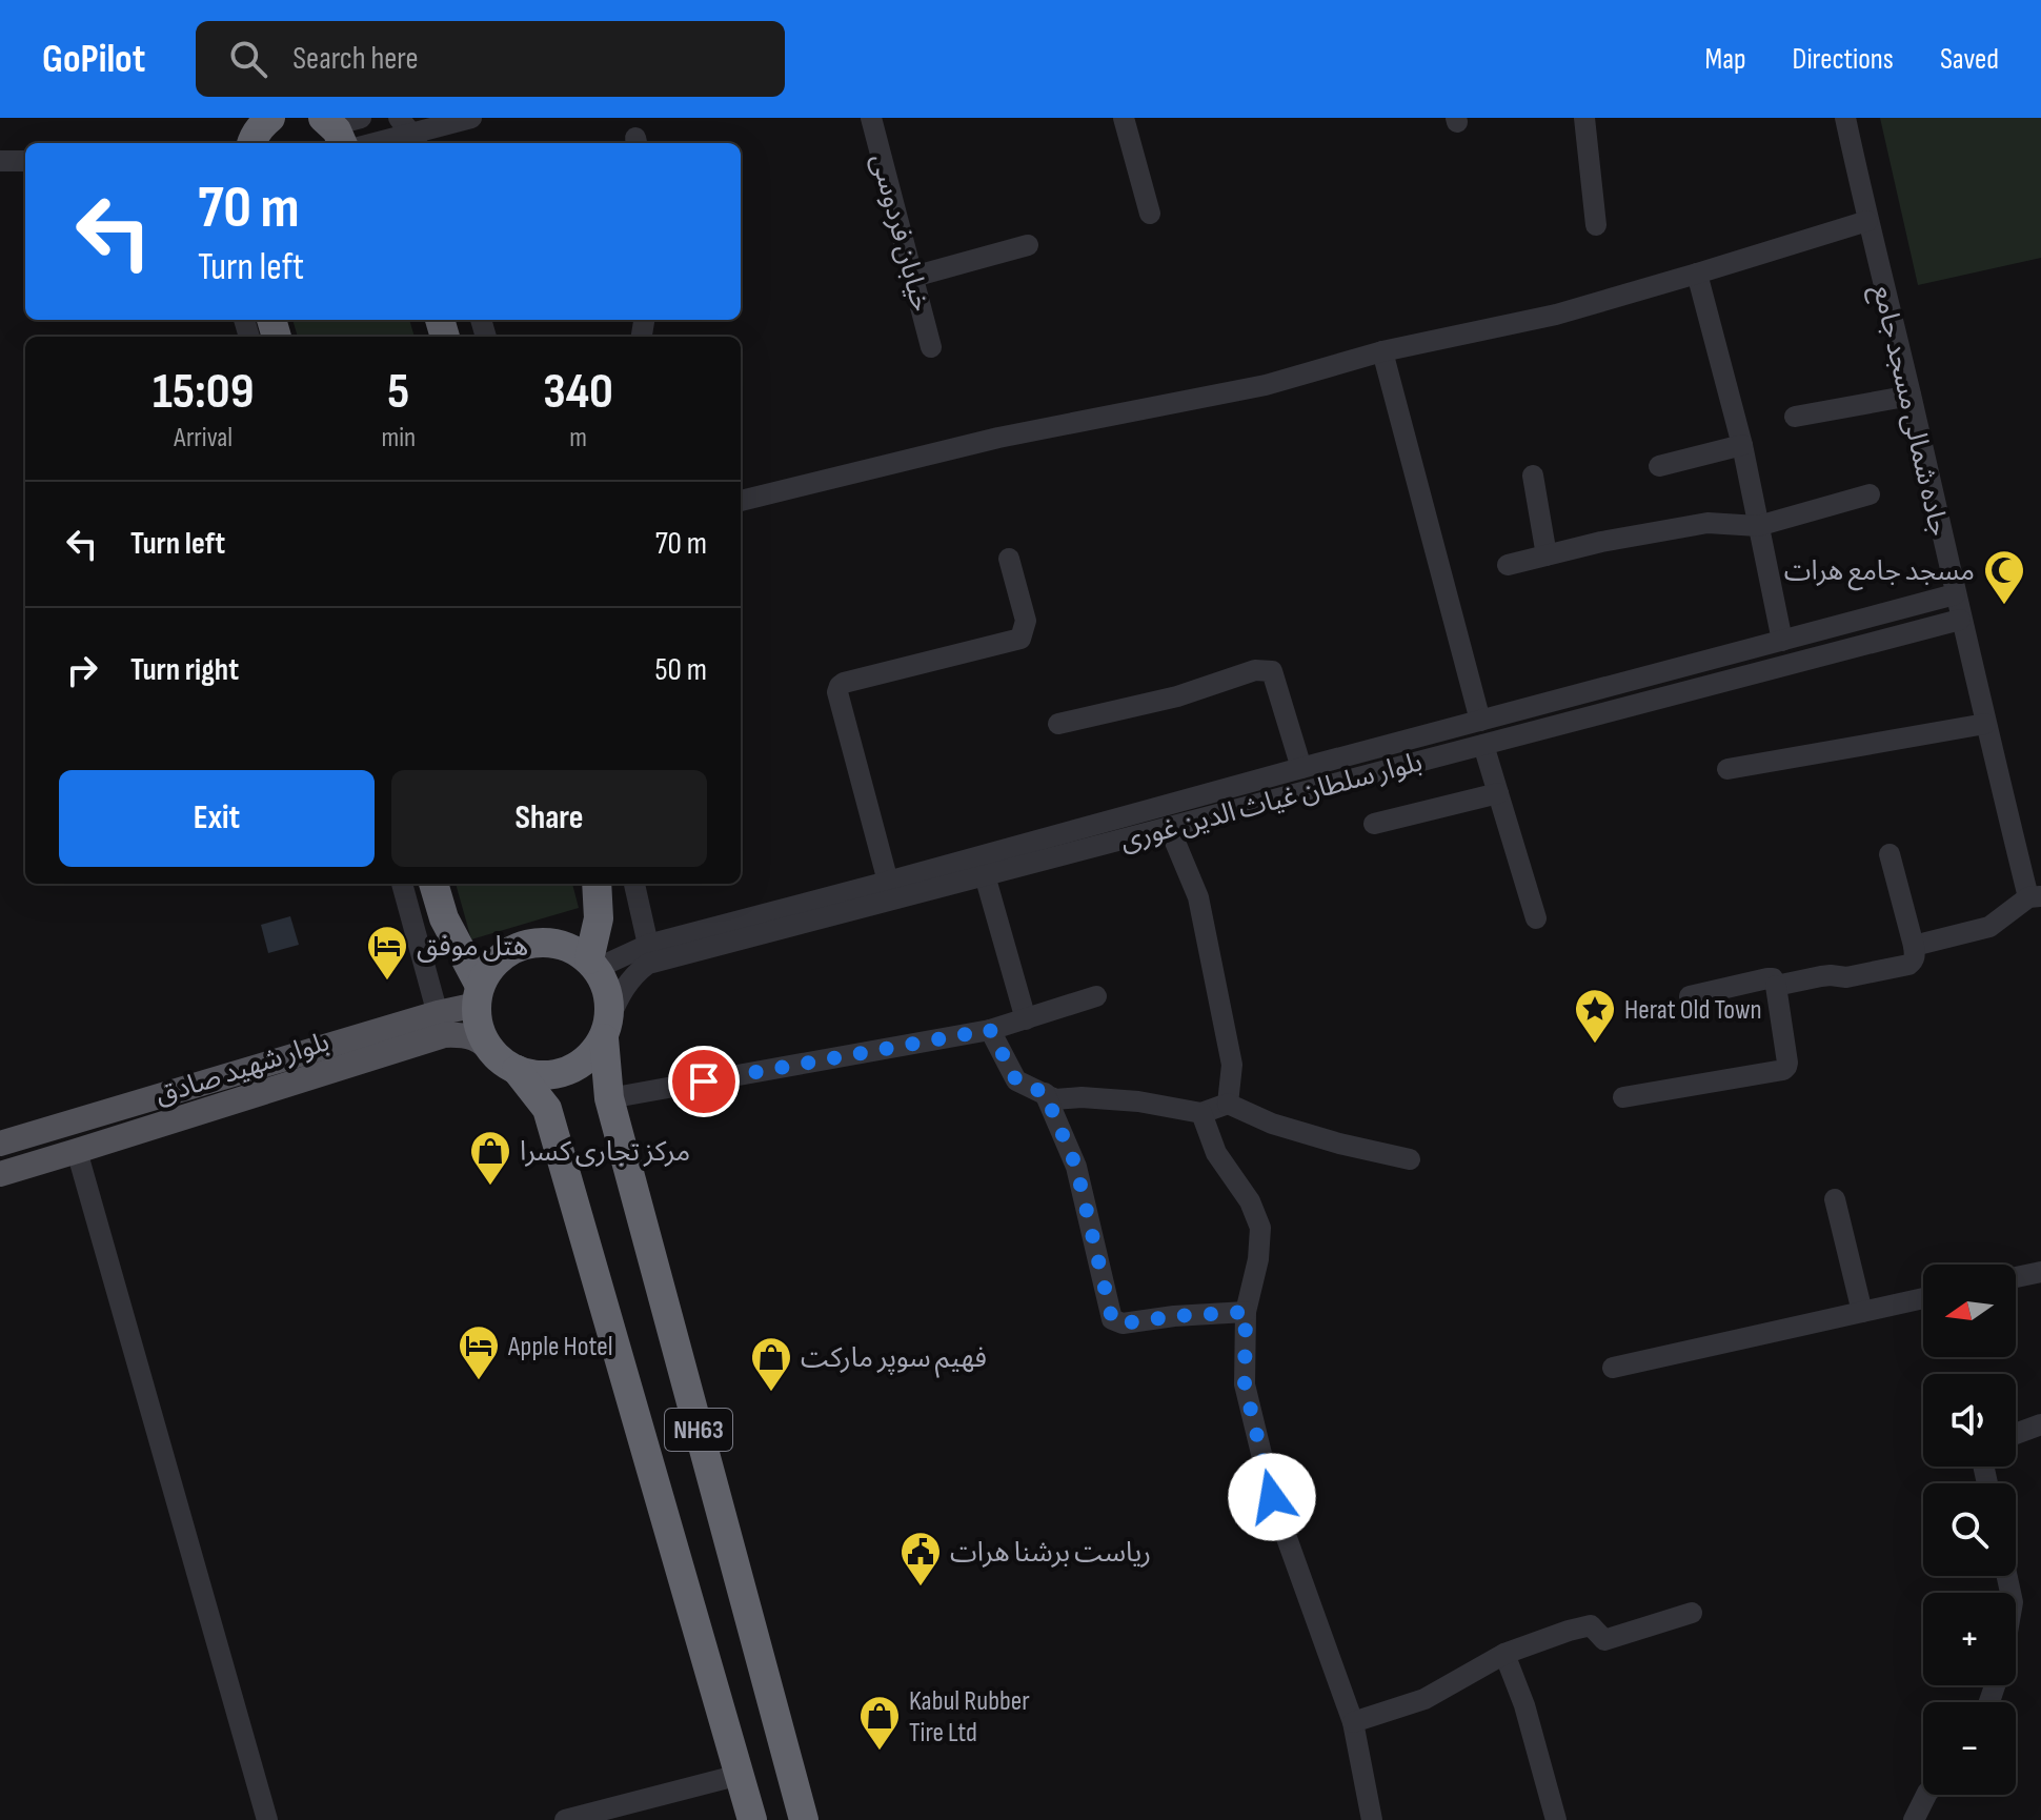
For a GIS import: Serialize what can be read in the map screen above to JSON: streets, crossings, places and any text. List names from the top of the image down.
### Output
{
  "streets": {
    "highway": ["NH63"],
    "main road": ["بلوار شهید صادق"],
    "street": ["خیابان فردوسی", "جاده شمالی مسجد جامع", "بلوار سلطان غیاث الدین غوری"]
  },
  "crossings": [
    ["جاده شمالی مسجد جامع", "بلوار سلطان غیاث الدین غوری"],
    ["بلوار شهید صادق", "NH63"]
  ],
  "places": {
    "mosque": ["مسجد جامع هرات"],
    "hotel": ["هتل موفق", "Apple Hotel"],
    "place": ["Herat Old Town"],
    "shop": ["مرکز تجاری کسرا", "فهیم سوپر مارکت", "Kabul Rubber Tire Ltd"],
    "public building": ["ریاست برشنا هرات"]
  },
  "north": "left",
  "page": {
    "header": "GoPilot",
    "search": "Search here",
    "nav": ["Map", "Directions", "Saved"],
    "turn": ["70 m", "Turn left"],
    "eta": [
      "15:09",
      "Arrival",
      "5",
      "min",
      "340",
      "m"
    ],
    "list": [
      {
        "name": "Turn left",
        "value": "70 m"
      },
      {
        "name": "Turn right",
        "value": "50 m"
      }
    ],
    "buttons": ["Exit", "Share"],
    "map_buttons": ["+", "−"]
  }
}
